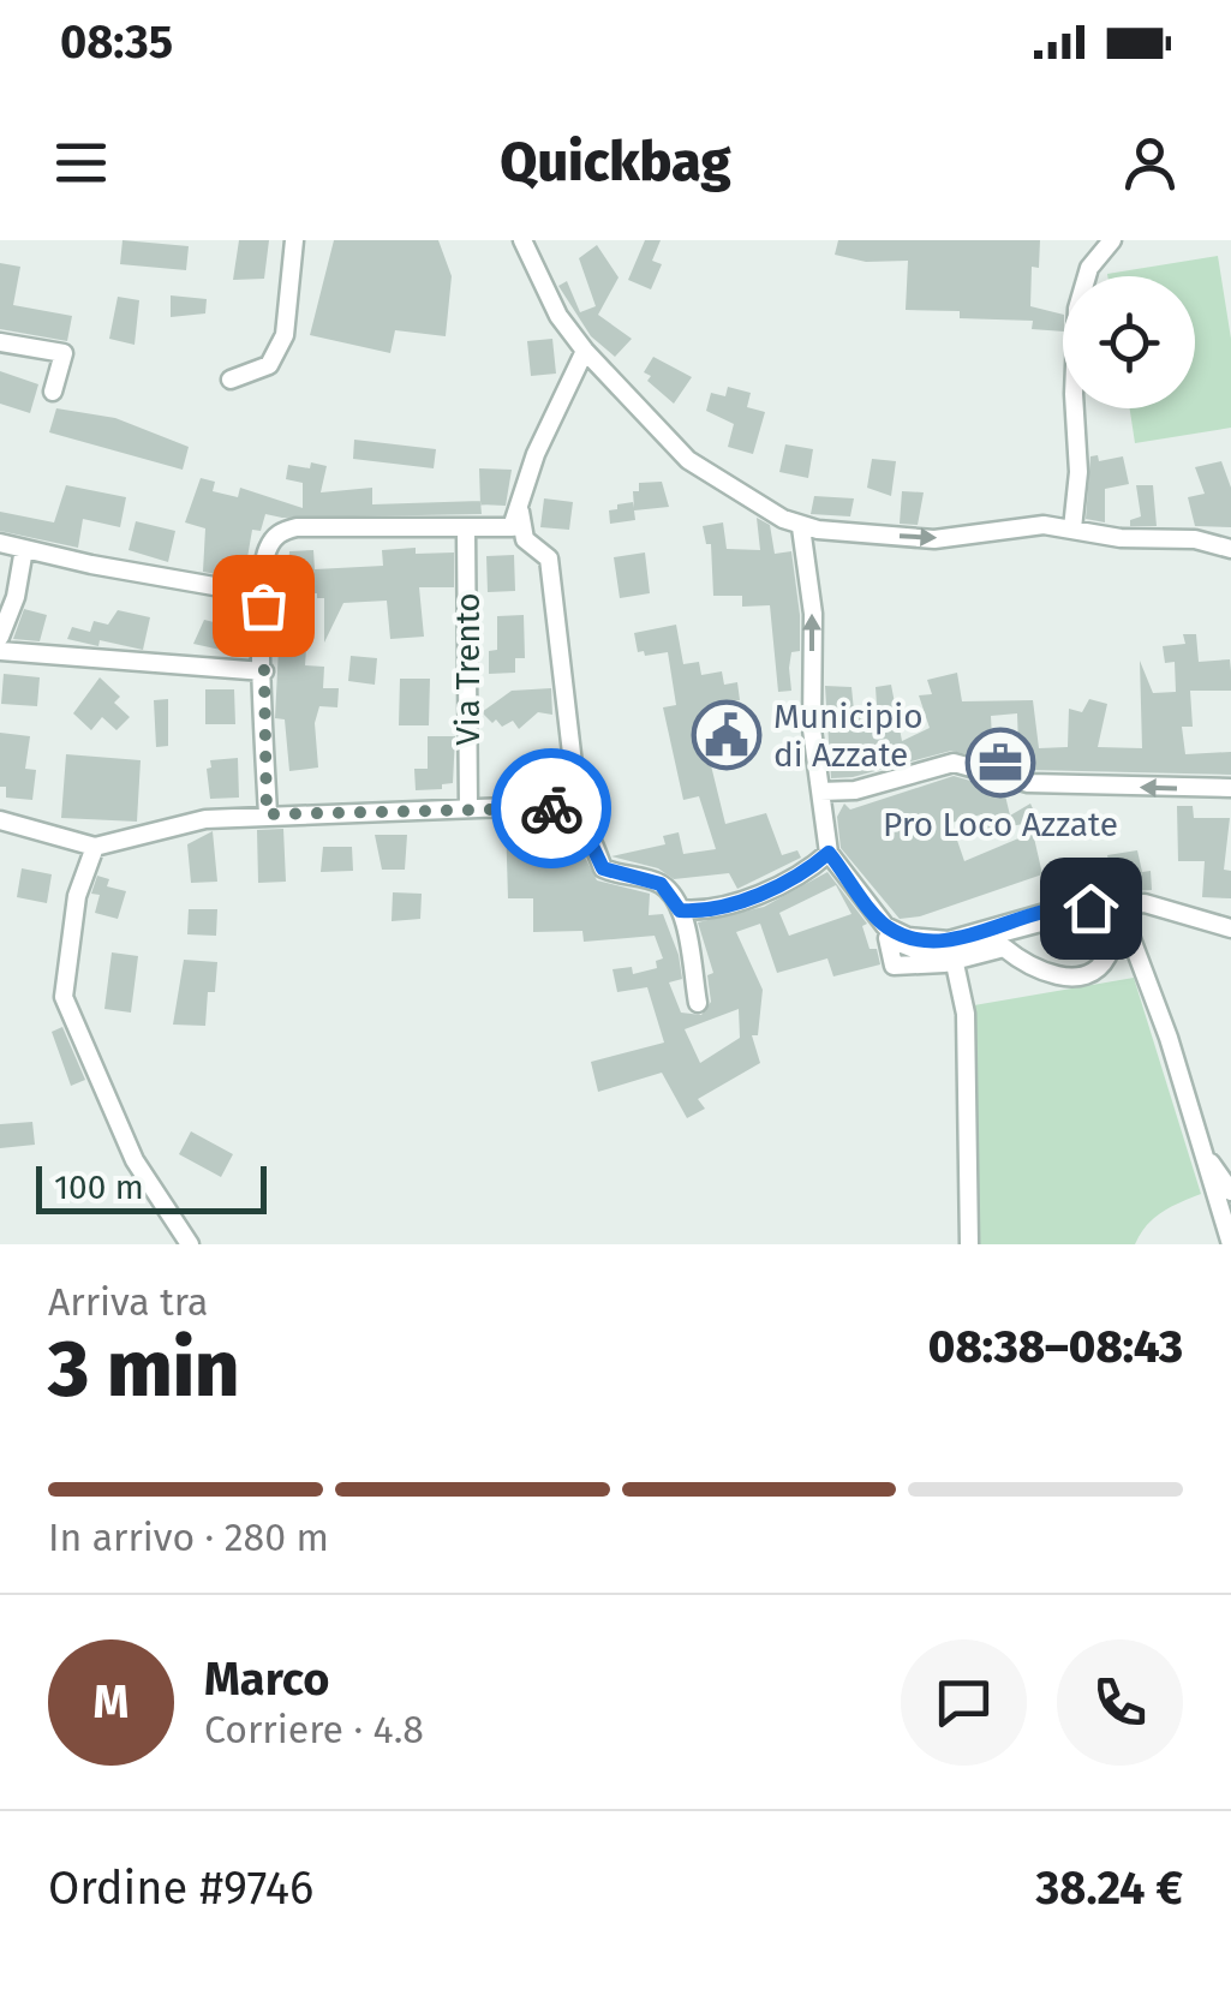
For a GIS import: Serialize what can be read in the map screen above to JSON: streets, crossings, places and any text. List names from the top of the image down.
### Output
{
  "streets": {
    "street": ["Via Trento"]
  },
  "places": {
    "public building": ["Municipio di Azzate"],
    "office": ["Pro Loco Azzate"]
  },
  "scale_bar": "100 m",
  "page": {
    "status": "08:35",
    "header": "Quickbag",
    "scale": "100 m",
    "heading": ["3 min", "Arriva tra", "08:38–08:43"],
    "panel": [
      "Marco",
      "Corriere · 4.8",
      "Ordine #9746",
      "38.24 €"
    ],
    "bar": "In arrivo · 280 m",
    "round": "M"
  }
}
